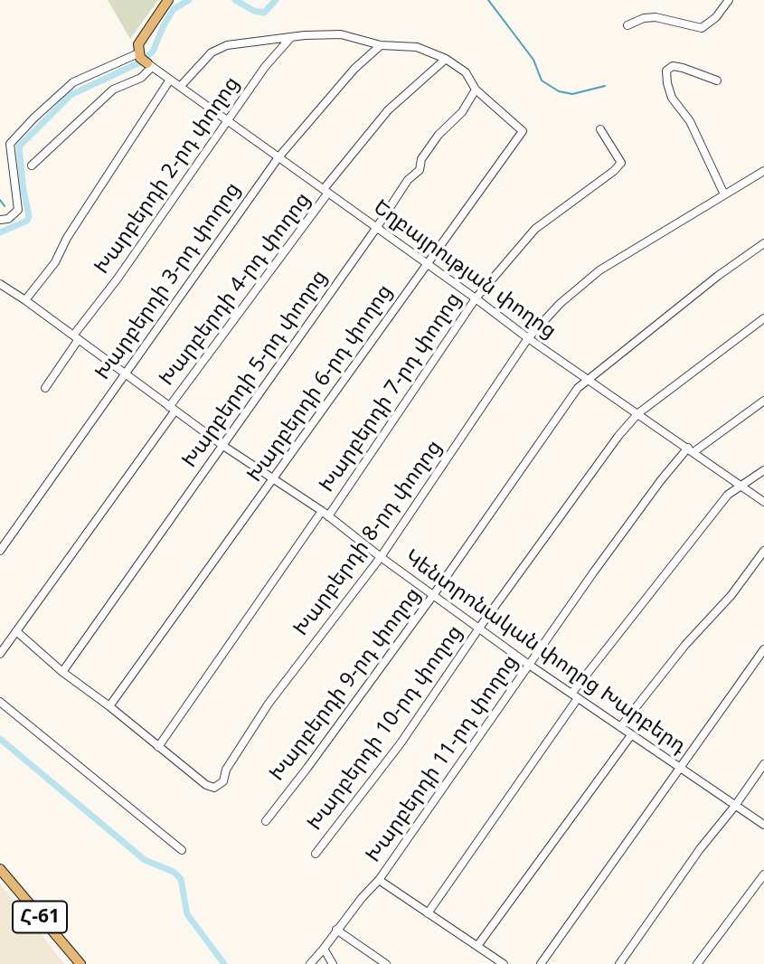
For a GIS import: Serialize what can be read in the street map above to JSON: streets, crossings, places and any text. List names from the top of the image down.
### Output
{
  "streets": {
    "main road": ["Հ-61"],
    "street": [
      "Խարբերդի 2-րդ փողոց",
      "Եղբայրության փողոց",
      "Խարբերդի 3-րդ փողոց",
      "Խարբերդի 4-րդ փողոց",
      "Խարբերդի 5-րդ փողոց",
      "Խարբերդի 6-րդ փողոց",
      "Խարբերդի 7-րդ փողոց",
      "Խարբերդի 8-րդ փողոց",
      "Կենտրոնական փողոց Խարբերդ",
      "Խարբերդի 9-րդ փողոց",
      "Խարբերդի 10-րդ փողոց",
      "Խարբերդի 11-րդ փողոց"
    ]
  },
  "crossings": [
    ["Խարբերդի 2-րդ փողոց", "Եղբայրության փողոց"],
    ["Խարբերդի 2-րդ փողոց", "Կենտրոնական փողոց Խարբերդ"],
    ["Եղբայրության փողոց", "Խարբերդի 3-րդ փողոց"],
    ["Եղբայրության փողոց", "Խարբերդի 4-րդ փողոց"],
    ["Եղբայրության փողոց", "Խարբերդի 5-րդ փողոց"],
    ["Եղբայրության փողոց", "Խարբերդի 6-րդ փողոց"],
    ["Եղբայրության փողոց", "Խարբերդի 7-րդ փողոց"],
    ["Եղբայրության փողոց", "Խարբերդի 8-րդ փողոց"],
    ["Եղբայրության փողոց", "Խարբերդի 9-րդ փողոց"],
    ["Եղբայրության փողոց", "Խարբերդի 10-րդ փողոց"],
    ["Եղբայրության փողոց", "Խարբերդի 11-րդ փողոց"],
    ["Խարբերդի 3-րդ փողոց", "Կենտրոնական փողոց Խարբերդ"],
    ["Խարբերդի 4-րդ փողոց", "Խարբերդի 8-րդ փողոց"],
    ["Խարբերդի 4-րդ փողոց", "Կենտրոնական փողոց Խարբերդ"],
    ["Խարբերդի 5-րդ փողոց", "Խարբերդի 6-րդ փողոց"],
    ["Խարբերդի 5-րդ փողոց", "Խարբերդի 8-րդ փողոց"],
    ["Խարբերդի 5-րդ փողոց", "Կենտրոնական փողոց Խարբերդ"],
    ["Խարբերդի 6-րդ փողոց", "Խարբերդի 8-րդ փողոց"],
    ["Խարբերդի 6-րդ փողոց", "Կենտրոնական փողոց Խարբերդ"],
    ["Խարբերդի 7-րդ փողոց", "Խարբերդի 8-րդ փողոց"],
    ["Խարբերդի 7-րդ փողոց", "Կենտրոնական փողոց Խարբերդ"],
    ["Խարբերդի 8-րդ փողոց", "Կենտրոնական փողոց Խարբերդ"],
    ["Կենտրոնական փողոց Խարբերդ", "Խարբերդի 9-րդ փողոց"],
    ["Կենտրոնական փողոց Խարբերդ", "Խարբերդի 10-րդ փողոց"],
    ["Կենտրոնական փողոց Խարբերդ", "Խարբերդի 11-րդ փողոց"]
  ]
}
